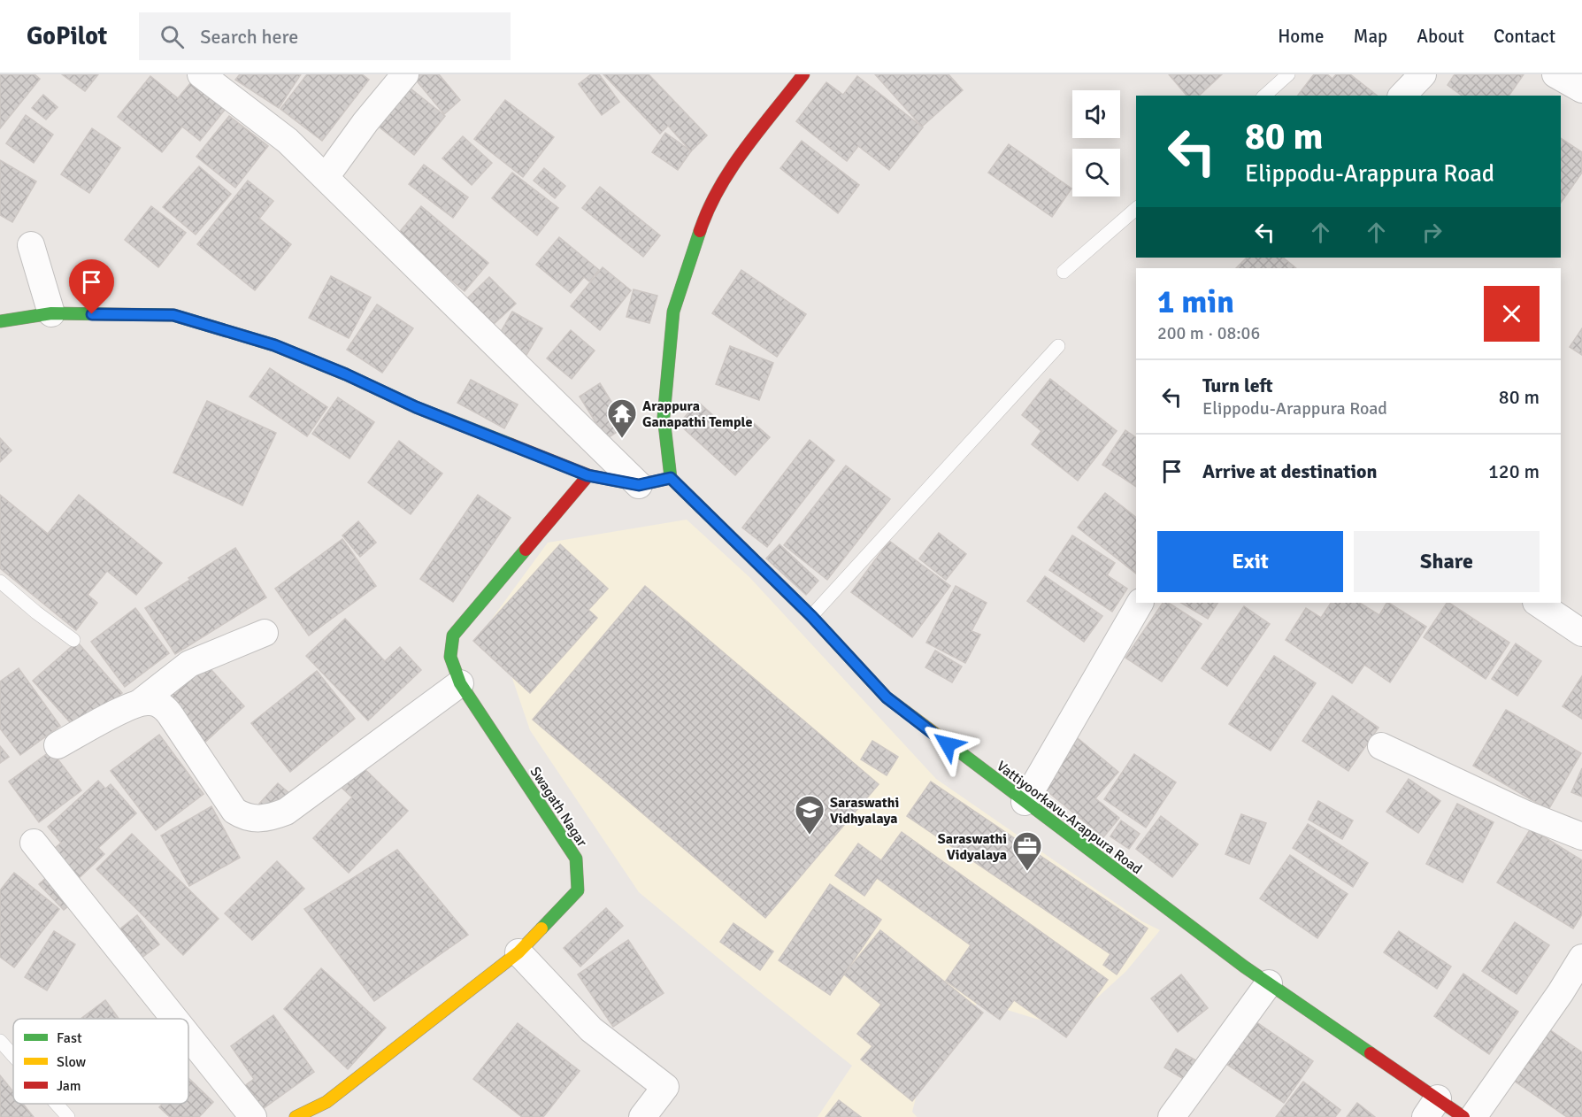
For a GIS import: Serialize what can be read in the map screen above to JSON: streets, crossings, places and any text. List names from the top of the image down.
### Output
{
  "streets": {
    "street": ["Swagath Nagar", "Vattiyoorkavu-Arappura Road"]
  },
  "places": {
    "temple": ["Arappura Ganapathi Temple"],
    "school or university": ["Saraswathi Vidhyalaya"],
    "office": ["Saraswathi Vidyalaya"]
  },
  "legend": ["Fast", "Slow", "Jam"],
  "page": {
    "header": "GoPilot",
    "search": "Search here",
    "nav": [
      "Home",
      "Map",
      "About",
      "Contact"
    ],
    "turn": ["80 m", "Elippodu-Arappura Road"],
    "heading": ["1 min", "200 m · 08:06"],
    "list": [
      {
        "name": "Turn left",
        "note": "Elippodu-Arappura Road",
        "value": "80 m"
      },
      {
        "name": "Arrive at destination",
        "value": "120 m"
      }
    ],
    "buttons": ["Exit", "Share"]
  }
}
